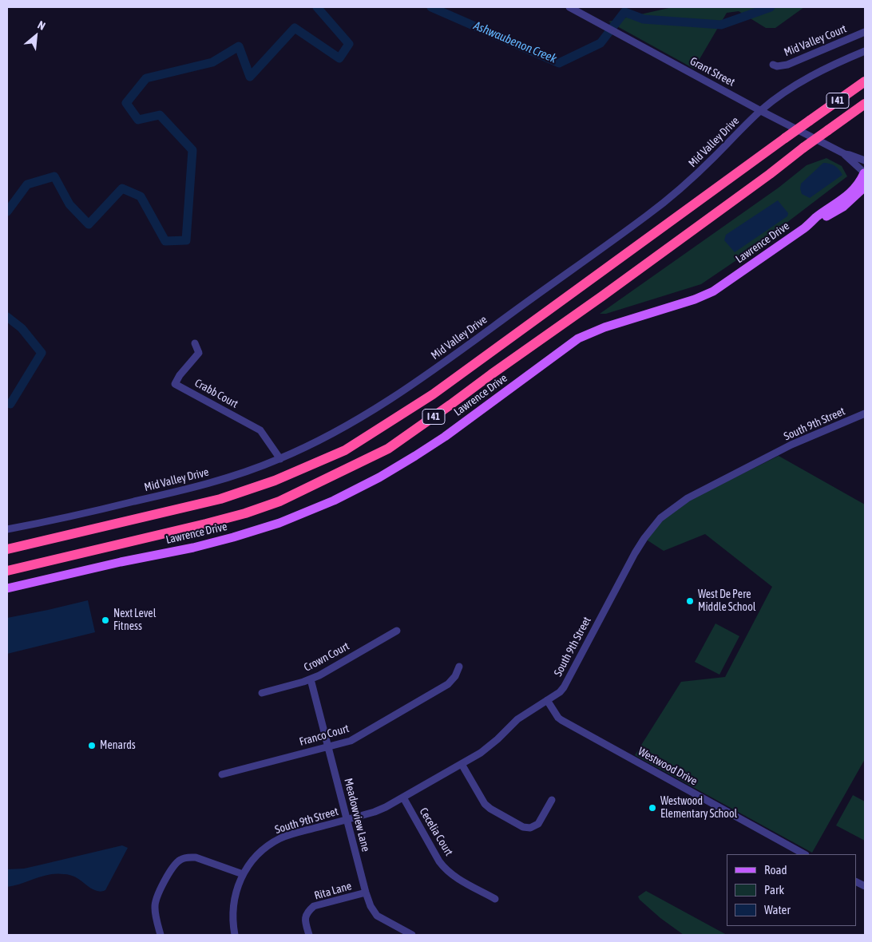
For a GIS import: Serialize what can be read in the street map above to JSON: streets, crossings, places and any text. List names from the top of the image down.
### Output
{
  "streets": {
    "highway": ["I 41"],
    "main road": ["Lawrence Drive"],
    "street": [
      "Mid Valley Court",
      "Grant Street",
      "Mid Valley Drive",
      "Crabb Court",
      "South 9th Street",
      "Crown Court",
      "Franco Court",
      "Westwood Drive",
      "Meadowview Lane",
      "Cecelia Court",
      "Rita Lane"
    ]
  },
  "crossings": [
    ["Grant Street", "Mid Valley Drive"],
    ["Grant Street", "Lawrence Drive"],
    ["Mid Valley Drive", "Crabb Court"],
    ["South 9th Street", "Westwood Drive"],
    ["South 9th Street", "Meadowview Lane"],
    ["South 9th Street", "Cecelia Court"],
    ["Crown Court", "Meadowview Lane"],
    ["Franco Court", "Meadowview Lane"],
    ["Meadowview Lane", "Rita Lane"]
  ],
  "water": ["Ashwaubenon Creek"],
  "places": [
    "West De Pere Middle School",
    "Next Level Fitness",
    "Menards",
    "Westwood Elementary School"
  ],
  "legend": ["Road", "Park", "Water"],
  "north": "top right"
}
